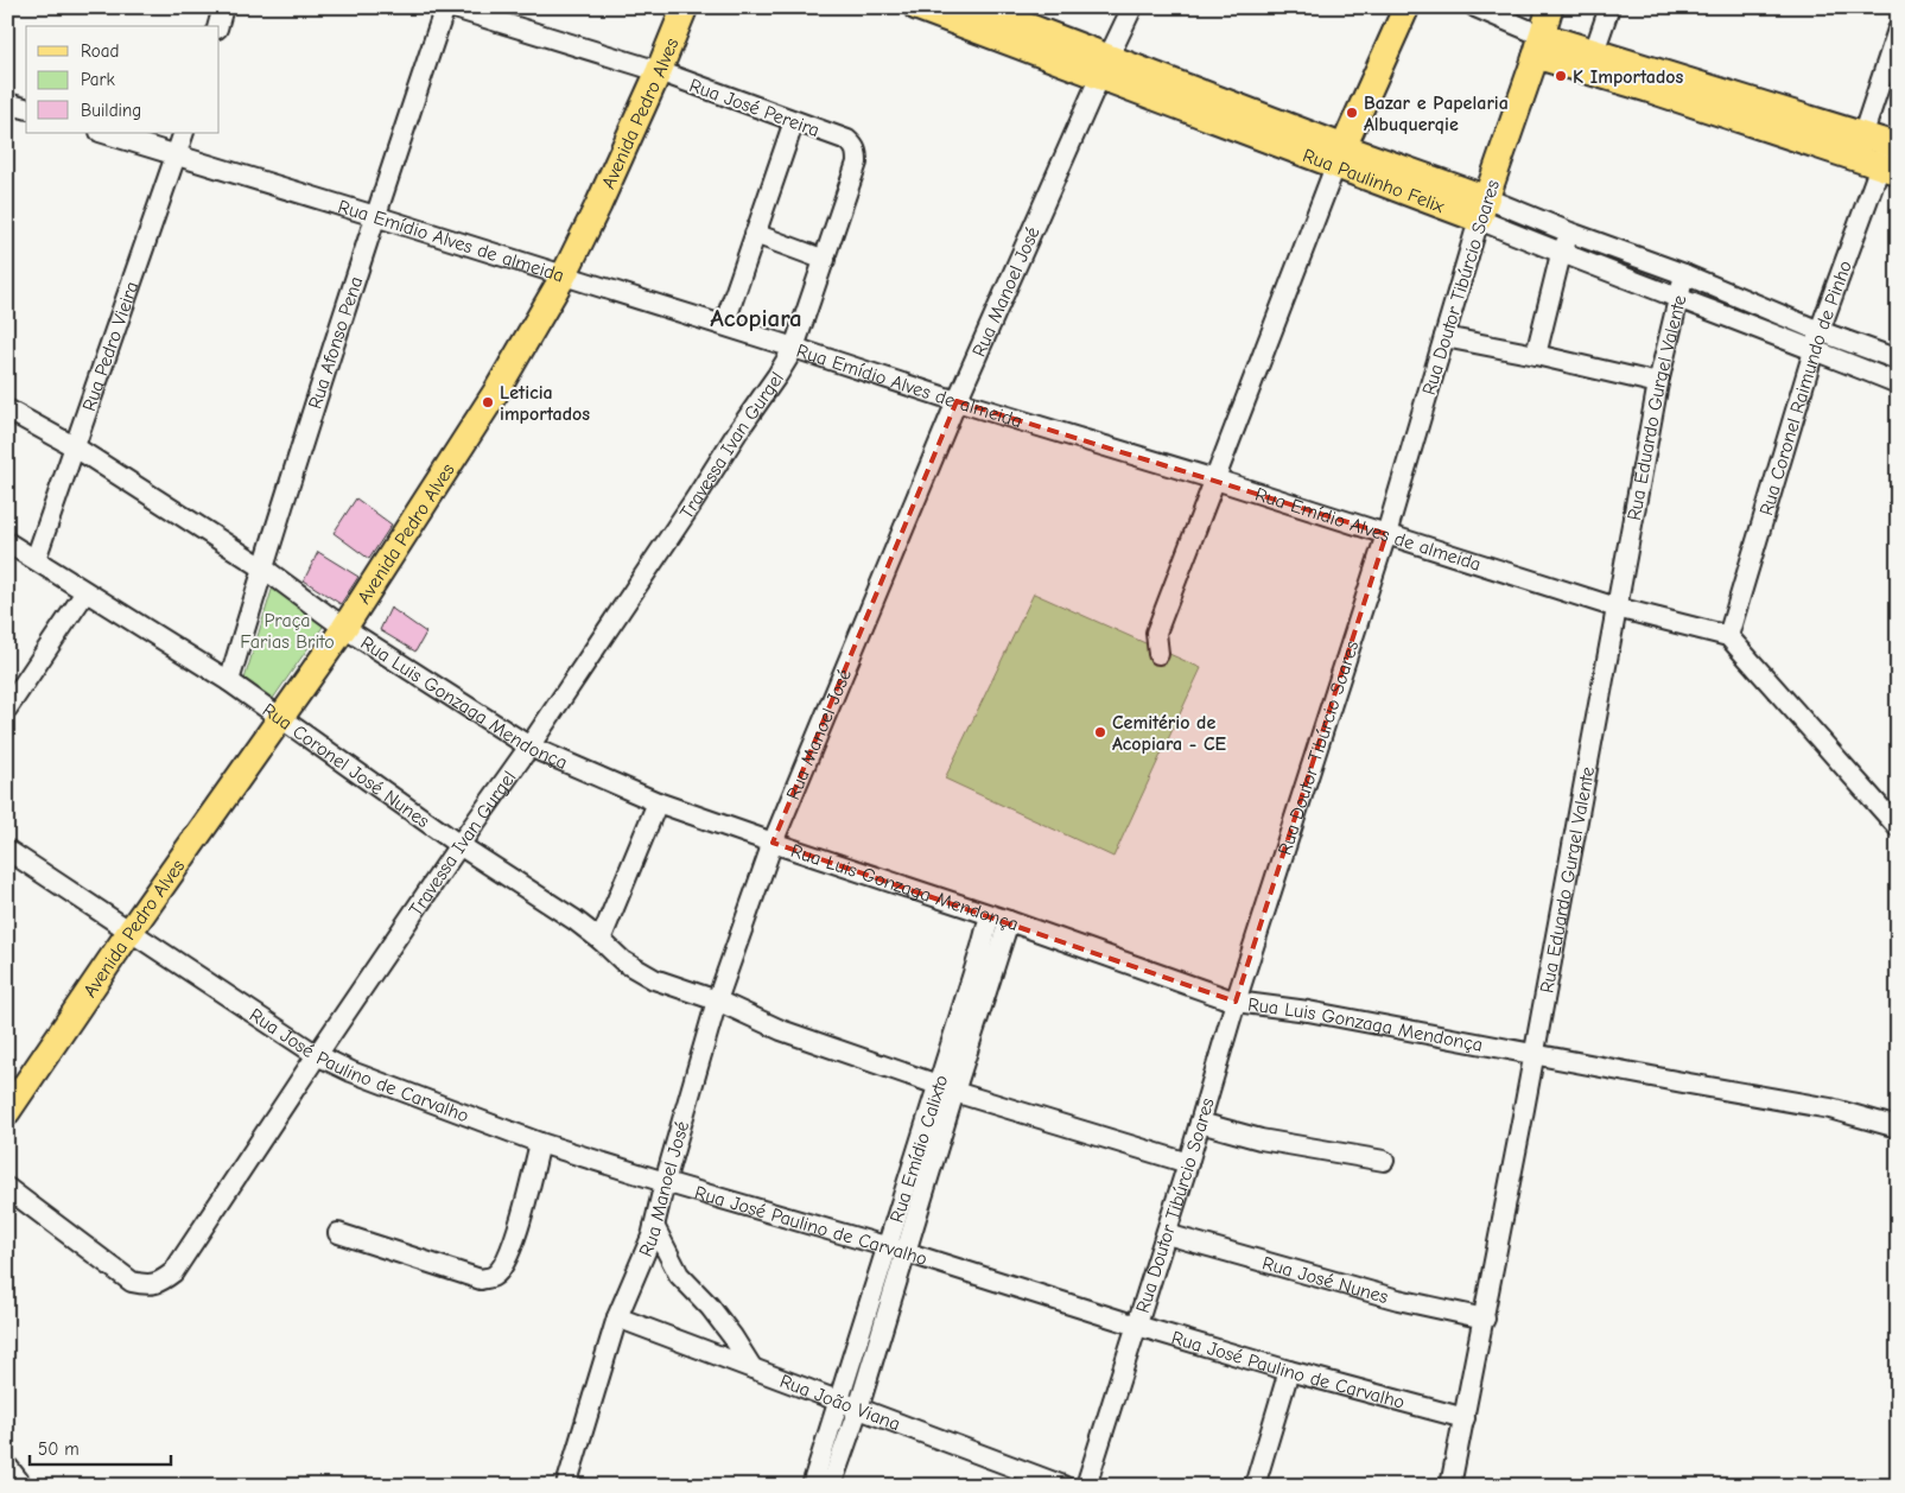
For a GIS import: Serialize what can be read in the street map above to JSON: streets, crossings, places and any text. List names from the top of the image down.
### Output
{
  "streets": {
    "main road": ["Avenida Pedro Alves", "Rua Paulinho Felix", "Rua Doutor Tibúrcio Soares"],
    "street": [
      "Rua José Pereira",
      "Rua Emídio Alves de almeida",
      "Rua Manoel José",
      "Rua Afonso Pena",
      "Rua Pedro Vieira",
      "Rua Coronel Raimundo de Pinho",
      "Rua Eduardo Gurgel Valente",
      "Travessa Ivan Gurgel",
      "Rua Luis Gonzaga Mendonça",
      "Rua Coronel José Nunes",
      "Rua José Paulino de Carvalho",
      "Rua Emídio Calixto",
      "Rua José Nunes",
      "Rua João Viana"
    ]
  },
  "crossings": [
    ["Rua José Pereira", "Avenida Pedro Alves"],
    ["Rua José Pereira", "Rua Emídio Alves de almeida"],
    ["Rua José Pereira", "Travessa Ivan Gurgel"],
    ["Avenida Pedro Alves", "Rua Emídio Alves de almeida"],
    ["Avenida Pedro Alves", "Rua Luis Gonzaga Mendonça"],
    ["Avenida Pedro Alves", "Rua Coronel José Nunes"],
    ["Avenida Pedro Alves", "Rua José Paulino de Carvalho"],
    ["Rua Paulinho Felix", "Rua Doutor Tibúrcio Soares"],
    ["Rua Paulinho Felix", "Rua Manoel José"],
    ["Rua Paulinho Felix", "Rua Coronel Raimundo de Pinho"],
    ["Rua Paulinho Felix", "Rua Eduardo Gurgel Valente"],
    ["Rua Emídio Alves de almeida", "Rua Doutor Tibúrcio Soares"],
    ["Rua Emídio Alves de almeida", "Rua Manoel José"],
    ["Rua Emídio Alves de almeida", "Rua Afonso Pena"],
    ["Rua Emídio Alves de almeida", "Rua Pedro Vieira"],
    ["Rua Emídio Alves de almeida", "Rua Coronel Raimundo de Pinho"],
    ["Rua Emídio Alves de almeida", "Rua Eduardo Gurgel Valente"],
    ["Rua Emídio Alves de almeida", "Travessa Ivan Gurgel"],
    ["Rua Doutor Tibúrcio Soares", "Rua Luis Gonzaga Mendonça"],
    ["Rua Doutor Tibúrcio Soares", "Rua Coronel José Nunes"],
    ["Rua Doutor Tibúrcio Soares", "Rua José Paulino de Carvalho"],
    ["Rua Doutor Tibúrcio Soares", "Rua José Nunes"],
    ["Rua Manoel José", "Rua Luis Gonzaga Mendonça"],
    ["Rua Manoel José", "Rua Coronel José Nunes"],
    ["Rua Manoel José", "Rua José Paulino de Carvalho"],
    ["Rua Manoel José", "Rua João Viana"],
    ["Rua Afonso Pena", "Rua Luis Gonzaga Mendonça"],
    ["Rua Afonso Pena", "Rua Coronel José Nunes"],
    ["Rua Pedro Vieira", "Rua Luis Gonzaga Mendonça"],
    ["Rua Pedro Vieira", "Rua Coronel José Nunes"],
    ["Rua Eduardo Gurgel Valente", "Rua Luis Gonzaga Mendonça"],
    ["Rua Eduardo Gurgel Valente", "Rua José Paulino de Carvalho"],
    ["Rua Eduardo Gurgel Valente", "Rua José Nunes"],
    ["Travessa Ivan Gurgel", "Rua Luis Gonzaga Mendonça"],
    ["Travessa Ivan Gurgel", "Rua Coronel José Nunes"],
    ["Travessa Ivan Gurgel", "Rua José Paulino de Carvalho"],
    ["Rua Luis Gonzaga Mendonça", "Rua Emídio Calixto"],
    ["Rua Coronel José Nunes", "Rua Emídio Calixto"],
    ["Rua José Paulino de Carvalho", "Rua Emídio Calixto"],
    ["Rua Emídio Calixto", "Rua João Viana"]
  ],
  "districts": ["Acopiara"],
  "parks": ["Praça Farias Brito"],
  "places": [
    "K Importados",
    "Bazar e Papelaria Albuquerqie",
    "Leticia importados",
    "Cemitério de Acopiara - CE"
  ],
  "legend": ["Road", "Park", "Building"],
  "scale_bar": "50 m"
}
